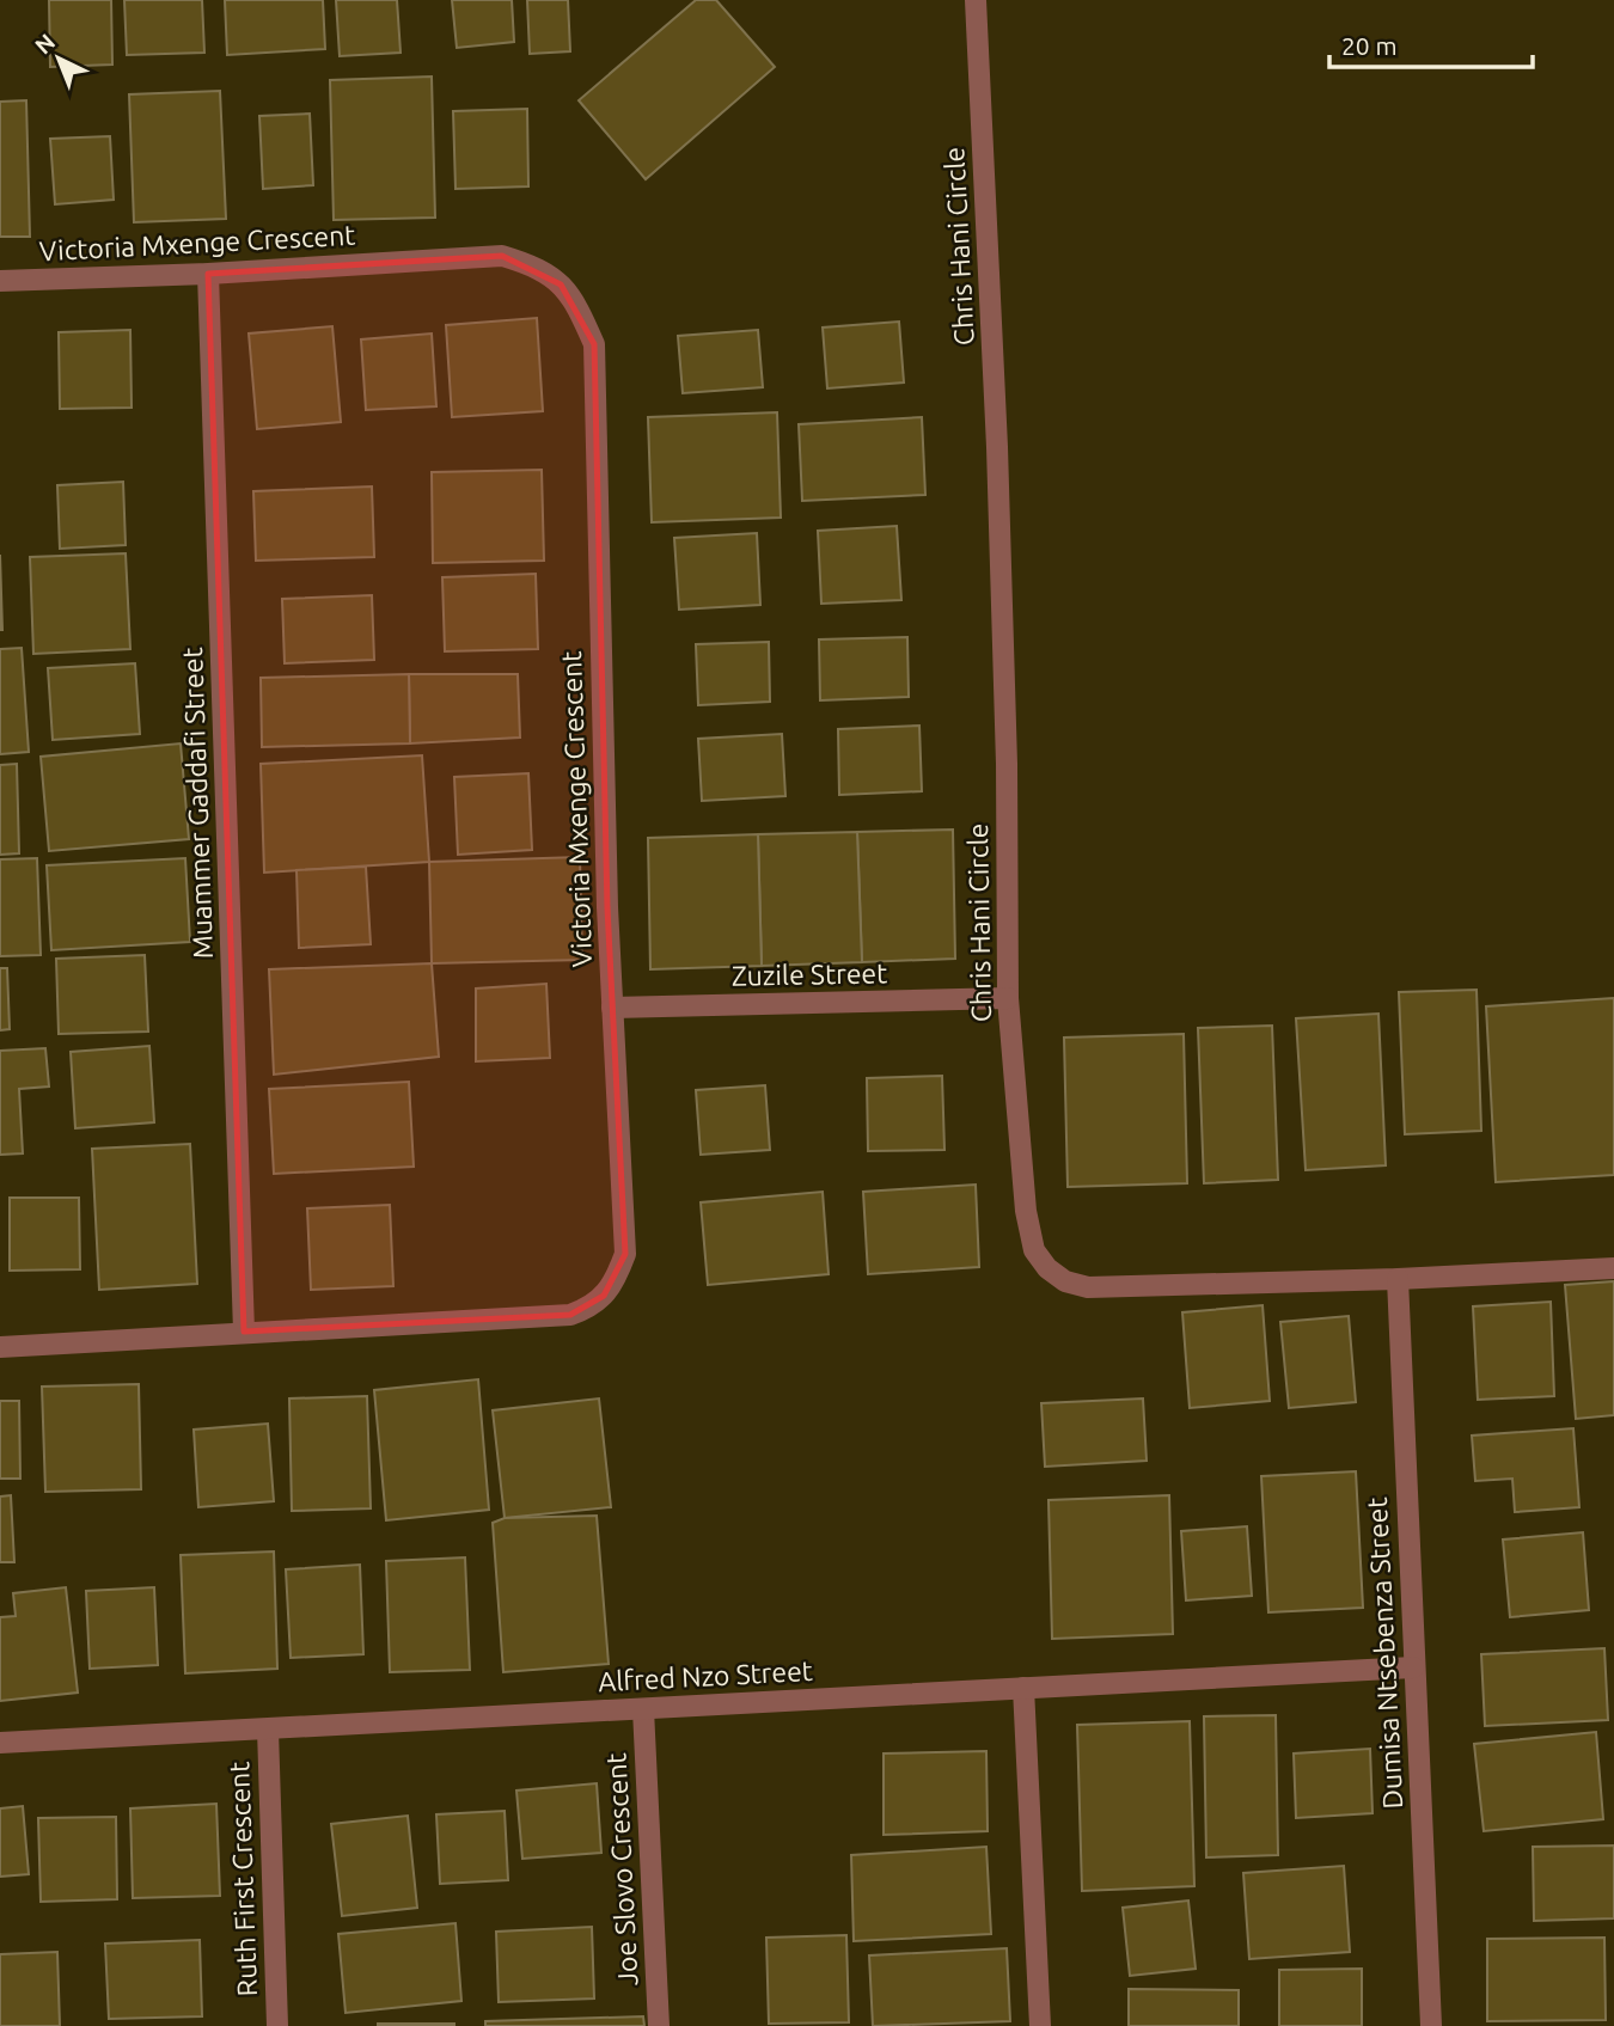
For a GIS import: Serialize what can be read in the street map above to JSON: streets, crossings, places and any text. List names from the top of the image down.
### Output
{
  "streets": {
    "street": [
      "Victoria Mxenge Crescent",
      "Chris Hani Circle",
      "Muammer Gaddafi Street",
      "Zuzile Street",
      "Dumisa Ntsebenza Street",
      "Alfred Nzo Street",
      "Joe Slovo Crescent",
      "Ruth First Crescent"
    ]
  },
  "crossings": [
    ["Victoria Mxenge Crescent", "Muammer Gaddafi Street"],
    ["Victoria Mxenge Crescent", "Zuzile Street"],
    ["Chris Hani Circle", "Zuzile Street"],
    ["Chris Hani Circle", "Dumisa Ntsebenza Street"],
    ["Dumisa Ntsebenza Street", "Alfred Nzo Street"],
    ["Alfred Nzo Street", "Joe Slovo Crescent"],
    ["Alfred Nzo Street", "Ruth First Crescent"]
  ],
  "scale_bar": "20 m",
  "north": "top left"
}
